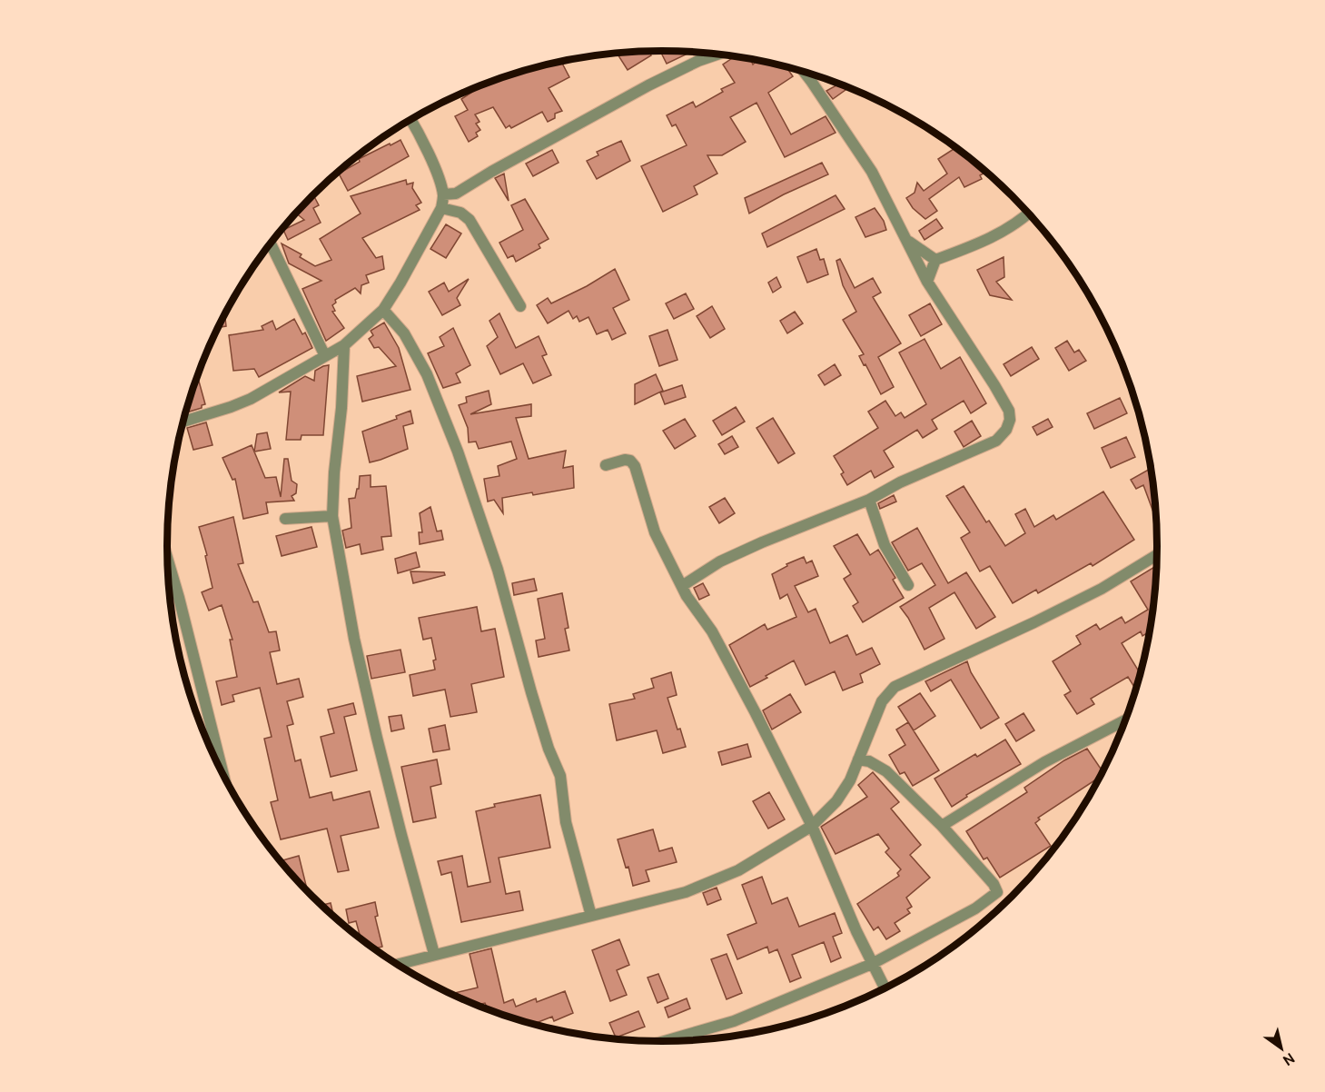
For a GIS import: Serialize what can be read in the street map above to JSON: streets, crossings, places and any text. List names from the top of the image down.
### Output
{
  "north": "bottom right"
}
